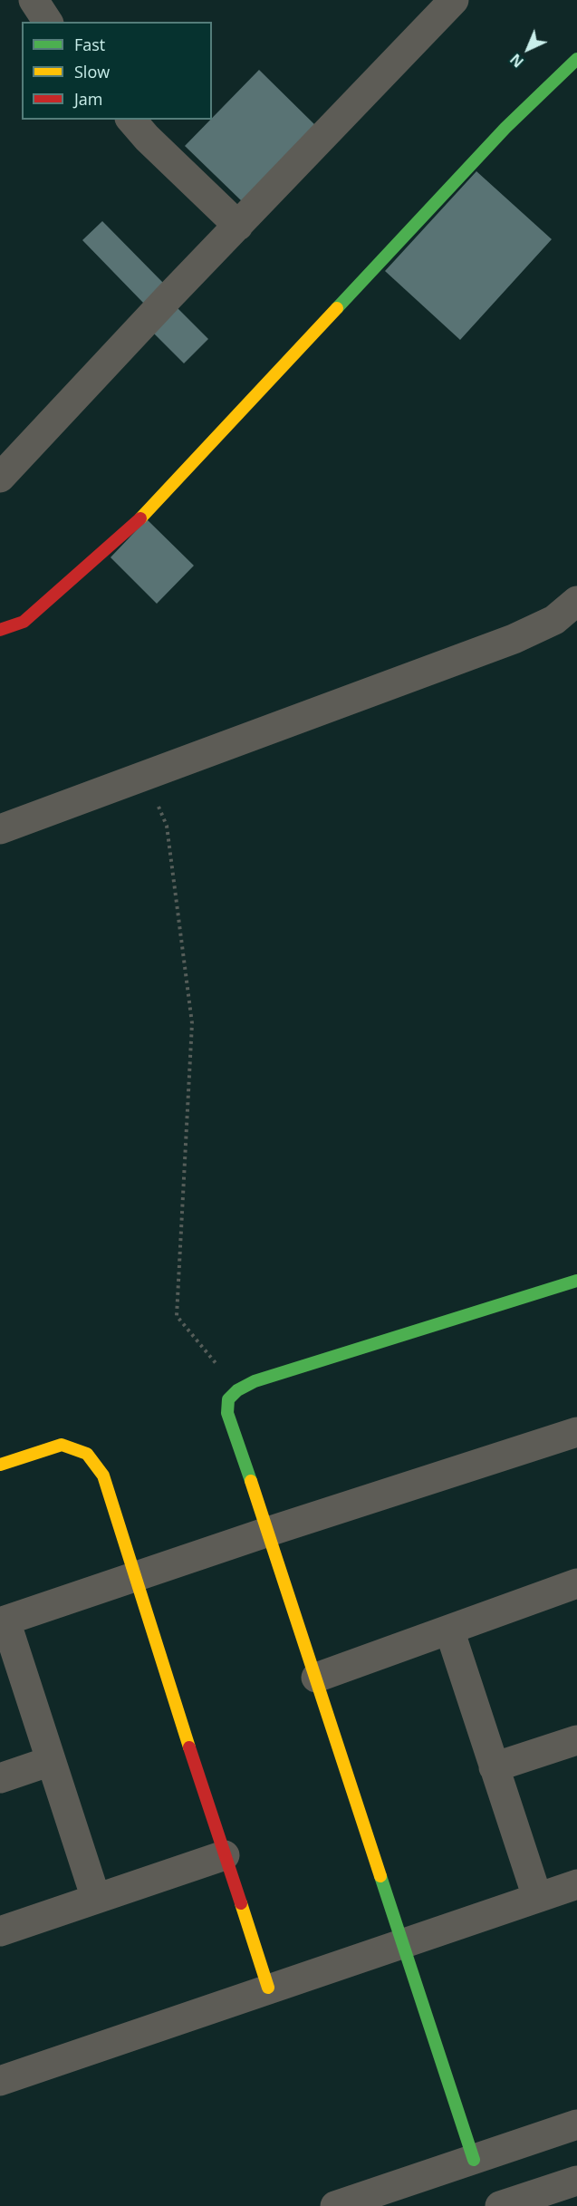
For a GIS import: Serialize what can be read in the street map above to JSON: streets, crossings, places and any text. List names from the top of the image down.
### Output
{
  "legend": ["Fast", "Slow", "Jam"],
  "north": "bottom left"
}
